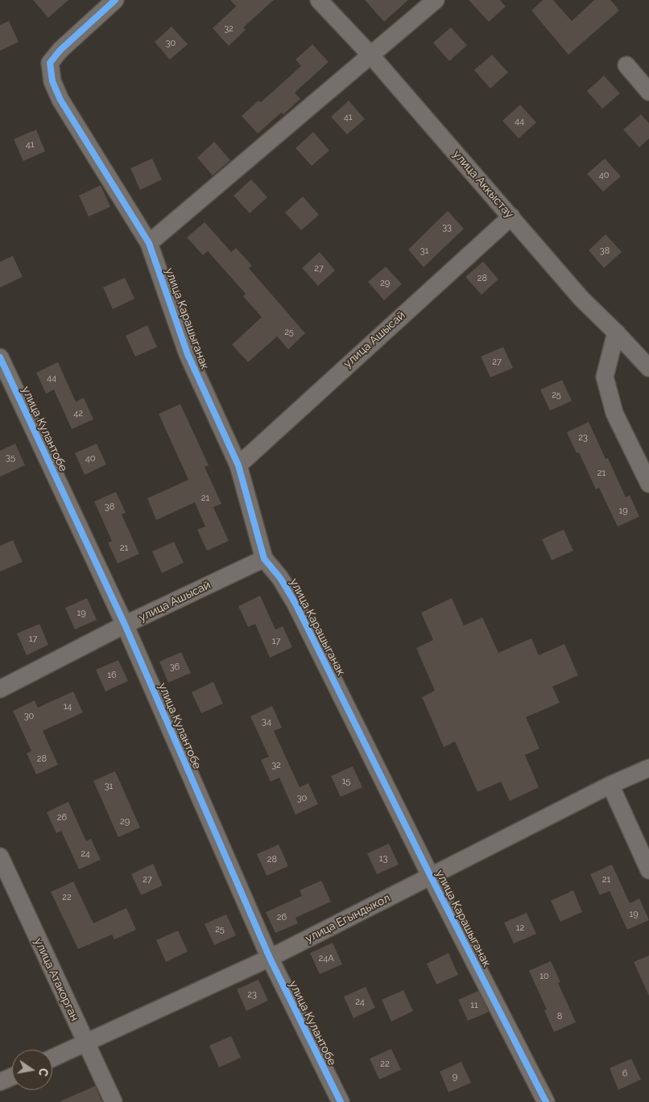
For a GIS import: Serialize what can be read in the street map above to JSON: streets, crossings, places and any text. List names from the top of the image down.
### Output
{
  "streets": {
    "street": [
      "улица Аккыстау",
      "улица Карашыганак",
      "улица Ашысай",
      "улица Кулантобе",
      "улица Егындыкол",
      "улица Атакорган"
    ]
  },
  "crossings": [
    ["улица Аккыстау", "улица Ашысай"],
    ["улица Карашыганак", "улица Ашысай"],
    ["улица Карашыганак", "улица Егындыкол"],
    ["улица Ашысай", "улица Кулантобе"],
    ["улица Кулантобе", "улица Егындыкол"],
    ["улица Егындыкол", "улица Атакорган"]
  ],
  "house_numbers": [
    "32",
    "30",
    "41",
    "44",
    "41",
    "40",
    "33",
    "31",
    "38",
    "27",
    "28",
    "29",
    "25",
    "27",
    "44",
    "25",
    "42",
    "23",
    "35",
    "40",
    "21",
    "21",
    "38",
    "19",
    "21",
    "19",
    "17",
    "17",
    "36",
    "16",
    "14",
    "30",
    "34",
    "28",
    "32",
    "15",
    "31",
    "30",
    "26",
    "29",
    "24",
    "13",
    "28",
    "27",
    "21",
    "22",
    "19",
    "26",
    "12",
    "25",
    "24А",
    "10",
    "23",
    "24",
    "11",
    "8",
    "22",
    "6",
    "9"
  ],
  "north": "right"
}
